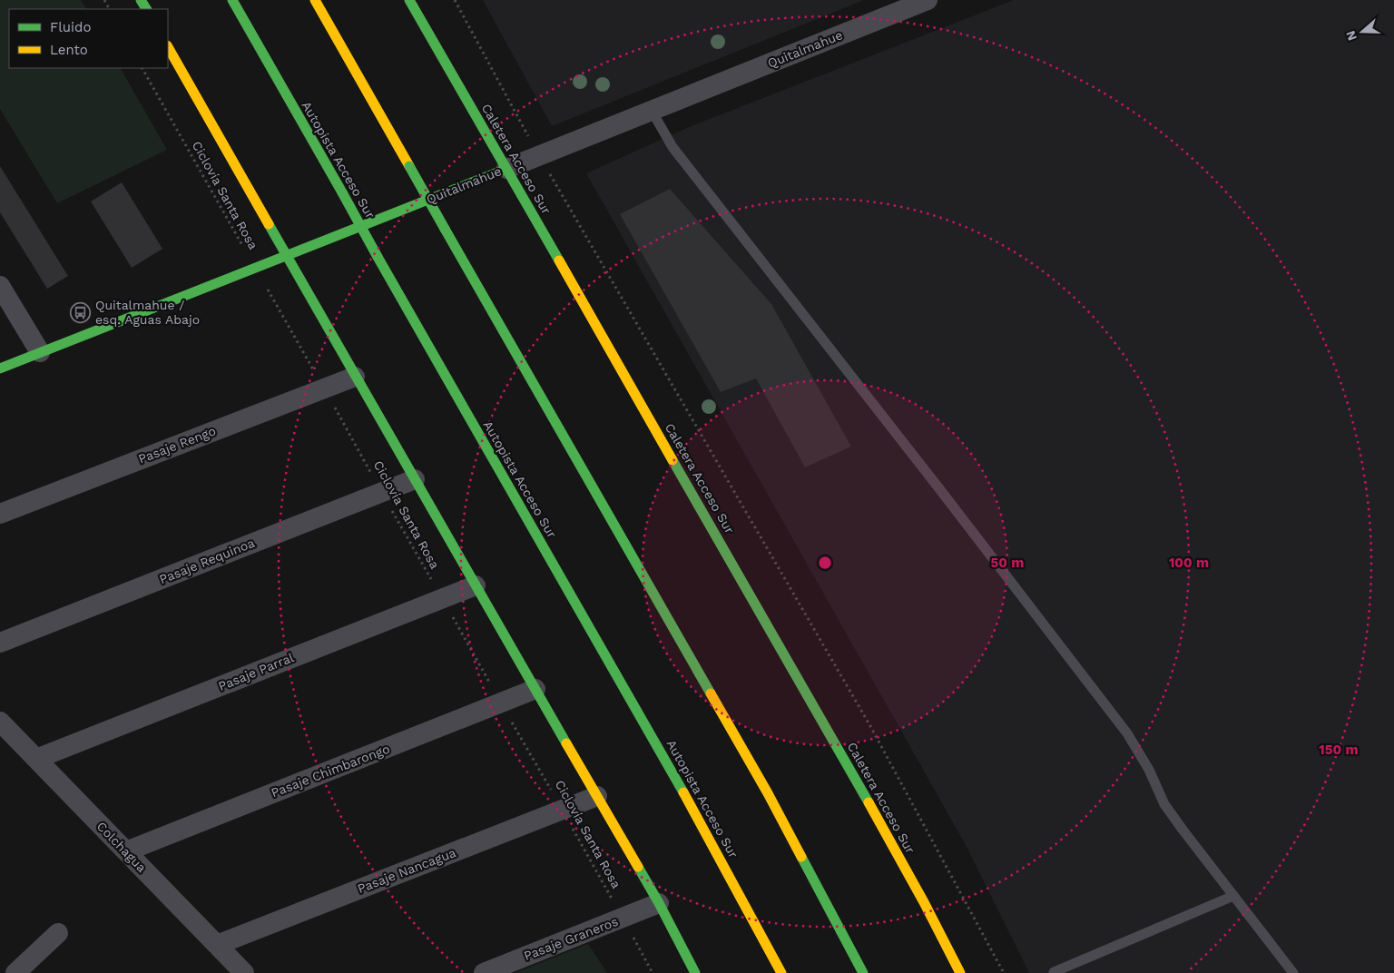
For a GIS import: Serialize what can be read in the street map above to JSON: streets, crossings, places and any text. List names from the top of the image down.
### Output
{
  "streets": {
    "main road": ["Quitalmahue", "Caletera Acceso Sur", "Autopista Acceso Sur"],
    "street": [
      "Pasaje Rengo",
      "Pasaje Requinoa",
      "Pasaje Parral",
      "Pasaje Chimbarongo",
      "Colchagua",
      "Pasaje Nancagua",
      "Pasaje Graneros"
    ],
    "path": ["Ciclovía Santa Rosa"]
  },
  "crossings": [
    ["Quitalmahue", "Caletera Acceso Sur"],
    ["Quitalmahue", "Ciclovía Santa Rosa"],
    ["Ciclovía Santa Rosa", "Pasaje Rengo"],
    ["Ciclovía Santa Rosa", "Pasaje Requinoa"],
    ["Ciclovía Santa Rosa", "Pasaje Parral"],
    ["Ciclovía Santa Rosa", "Pasaje Chimbarongo"],
    ["Ciclovía Santa Rosa", "Pasaje Nancagua"],
    ["Ciclovía Santa Rosa", "Pasaje Graneros"],
    ["Pasaje Parral", "Colchagua"],
    ["Pasaje Chimbarongo", "Colchagua"],
    ["Colchagua", "Pasaje Nancagua"]
  ],
  "places": {
    "bus stop": ["Quitalmahue / esq. Aguas Abajo"]
  },
  "legend": ["Fluido", "Lento"],
  "north": "left",
  "rings": ["50 m", "100 m", "150 m"]
}
